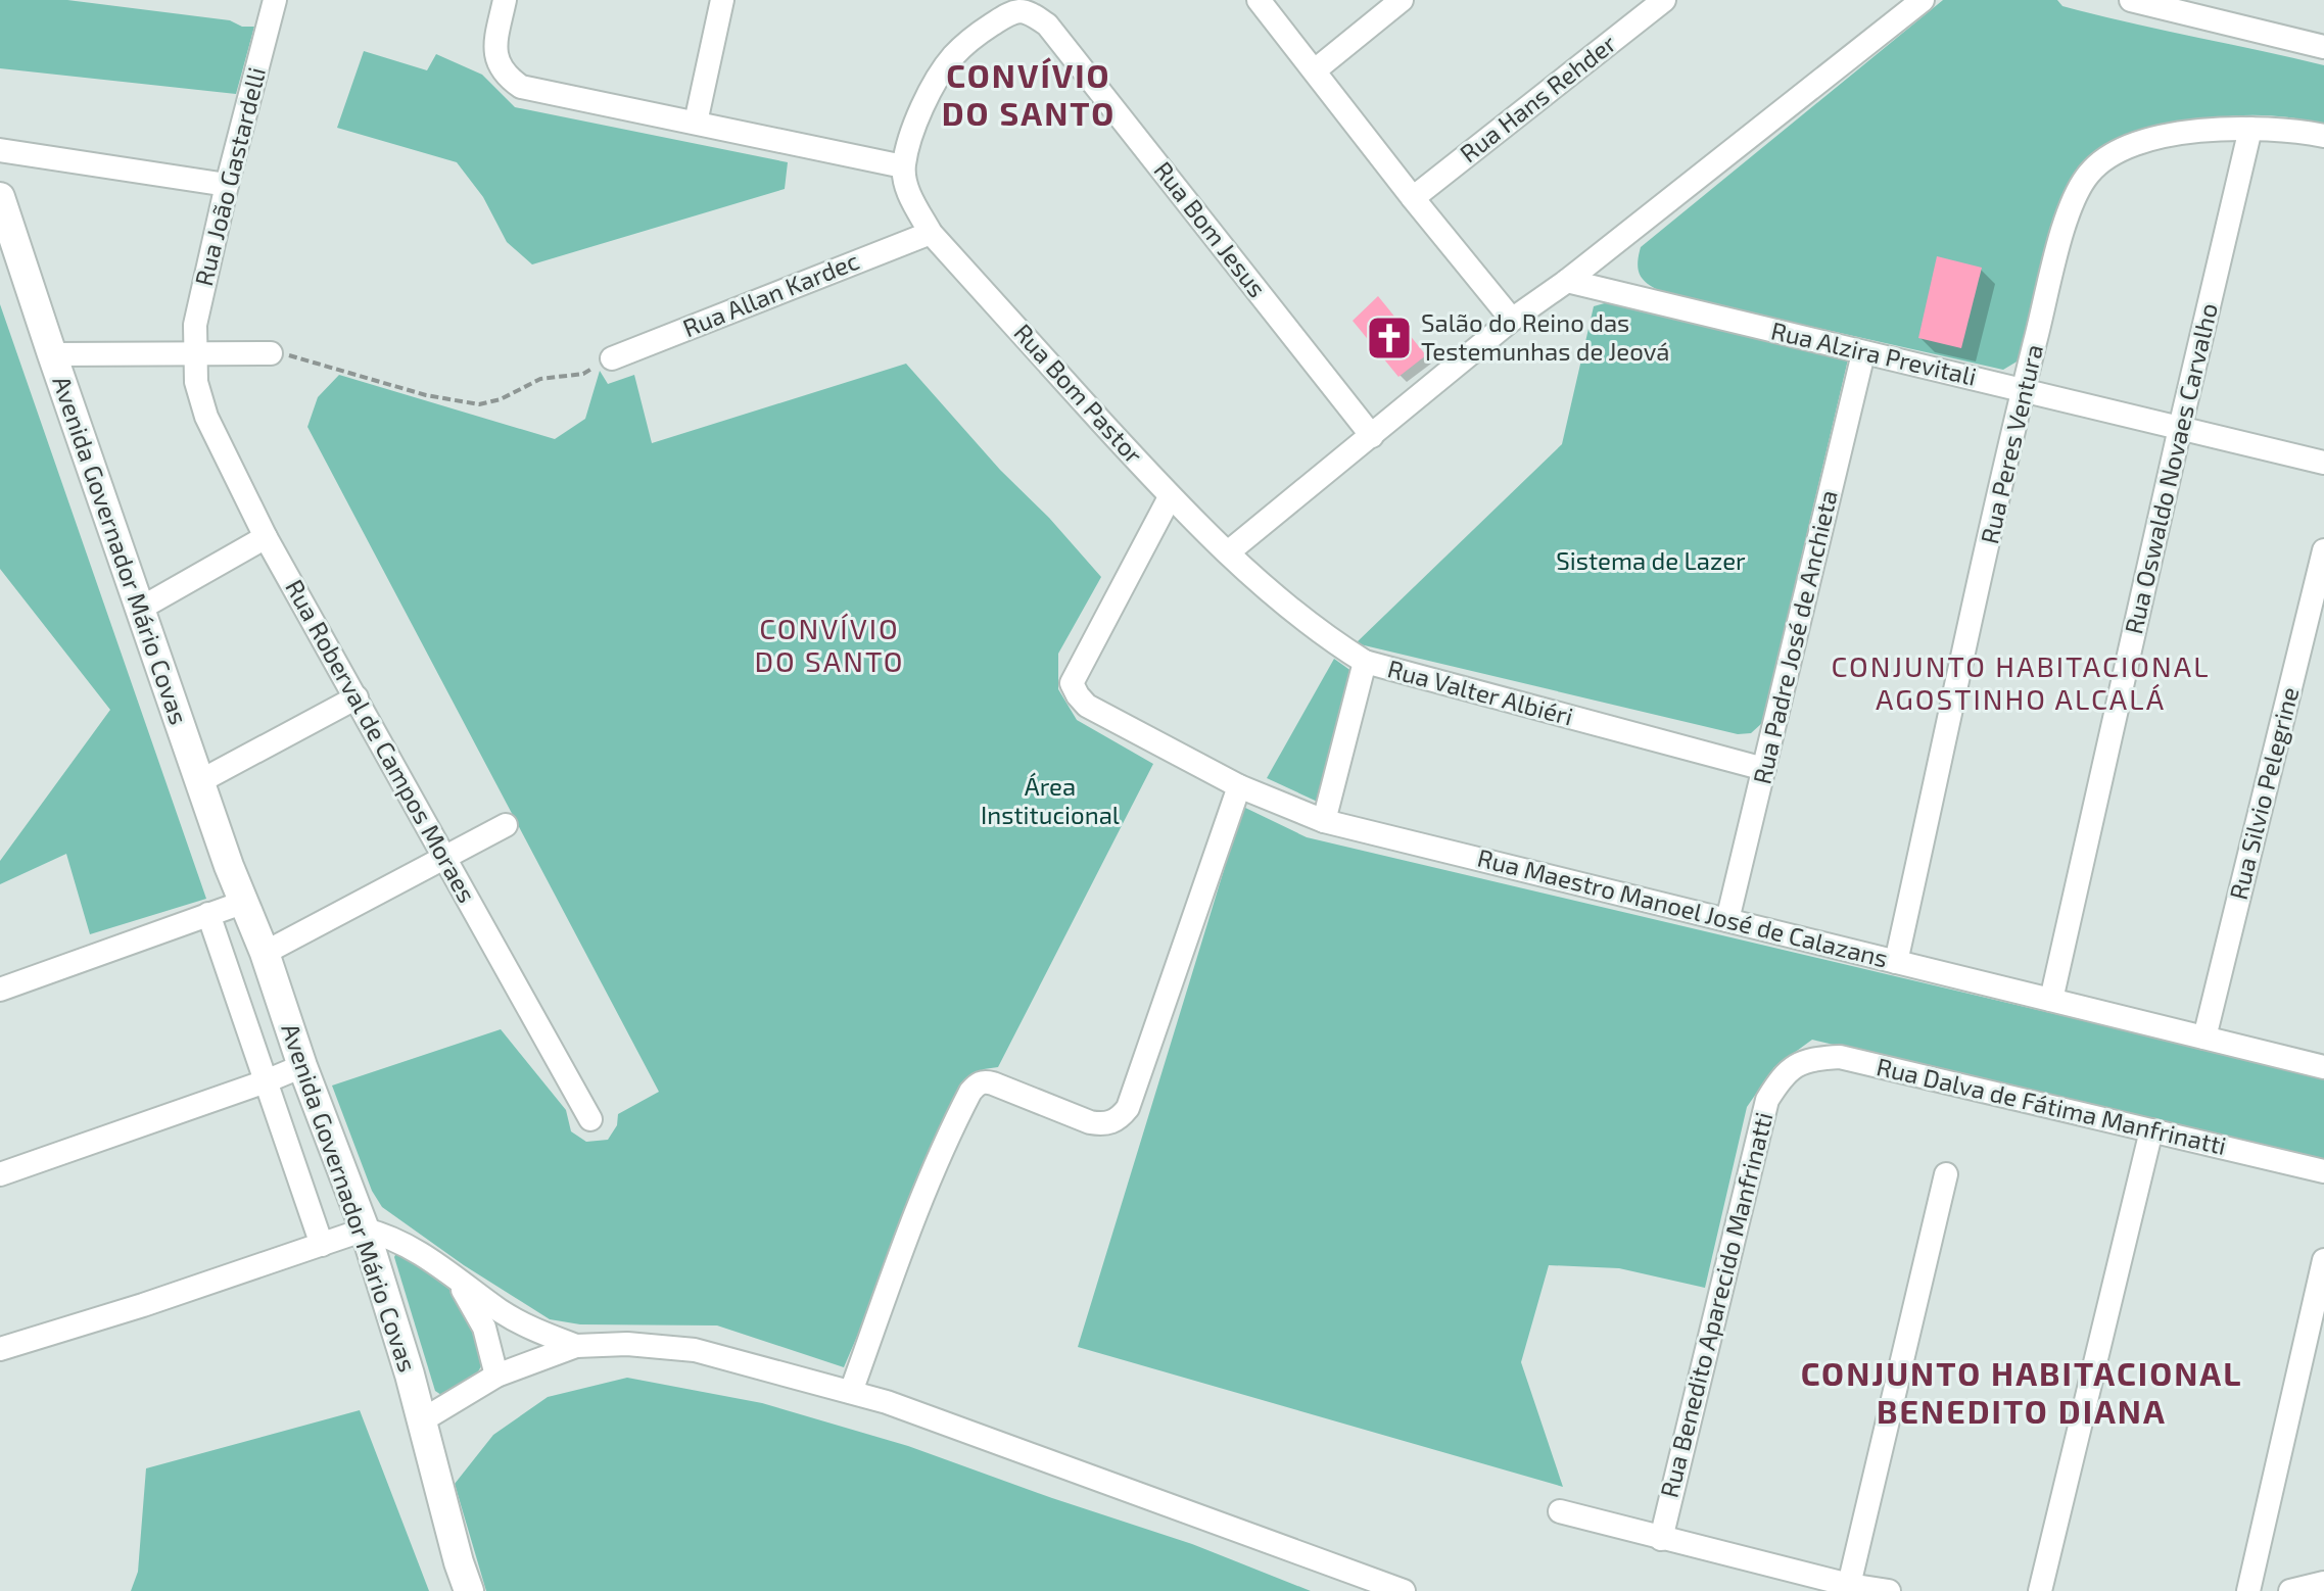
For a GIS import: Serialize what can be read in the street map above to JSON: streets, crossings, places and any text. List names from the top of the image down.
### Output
{
  "streets": {
    "main road": ["Avenida Governador Mário Covas"],
    "street": [
      "Rua Hans Rehder",
      "Rua João Gastardelli",
      "Rua Bom Jesus",
      "Rua Allan Kardec",
      "Rua Alzira Previtali",
      "Rua Bom Pastor",
      "Rua Peres Ventura",
      "Rua Oswaldo Novaes Carvalho",
      "Rua Padre José de Anchieta",
      "Rua Valter Albiéri",
      "Rua Roberval de Campos Moraes",
      "Rua Silvio Pelegrine",
      "Rua Maestro Manoel José de Calazans",
      "Rua Dalva de Fátima Manfrinatti",
      "Rua Benedito Aparecido Manfrinatti"
    ]
  },
  "crossings": [
    ["Rua João Gastardelli", "Rua Roberval de Campos Moraes"],
    ["Rua Bom Jesus", "Rua Bom Pastor"],
    ["Rua Allan Kardec", "Rua Bom Pastor"],
    ["Rua Alzira Previtali", "Rua Peres Ventura"],
    ["Rua Alzira Previtali", "Rua Oswaldo Novaes Carvalho"],
    ["Rua Alzira Previtali", "Rua Padre José de Anchieta"],
    ["Rua Bom Pastor", "Rua Valter Albiéri"],
    ["Rua Bom Pastor", "Rua Maestro Manoel José de Calazans"],
    ["Rua Peres Ventura", "Rua Oswaldo Novaes Carvalho"],
    ["Rua Peres Ventura", "Rua Maestro Manoel José de Calazans"],
    ["Rua Oswaldo Novaes Carvalho", "Rua Maestro Manoel José de Calazans"],
    ["Rua Padre José de Anchieta", "Rua Valter Albiéri"],
    ["Rua Padre José de Anchieta", "Rua Maestro Manoel José de Calazans"],
    ["Rua Silvio Pelegrine", "Rua Maestro Manoel José de Calazans"],
    ["Rua Dalva de Fátima Manfrinatti", "Rua Benedito Aparecido Manfrinatti"]
  ],
  "districts": [
    "CONVÍVIO DO SANTO",
    "CONVÍVIO DO SANTO",
    "CONJUNTO HABITACIONAL AGOSTINHO ALCALÁ",
    "CONJUNTO HABITACIONAL BENEDITO DIANA"
  ],
  "parks": ["Sistema de Lazer", "Área Institucional"],
  "places": {
    "church": ["Salão do Reino das Testemunhas de Jeová"]
  }
}
